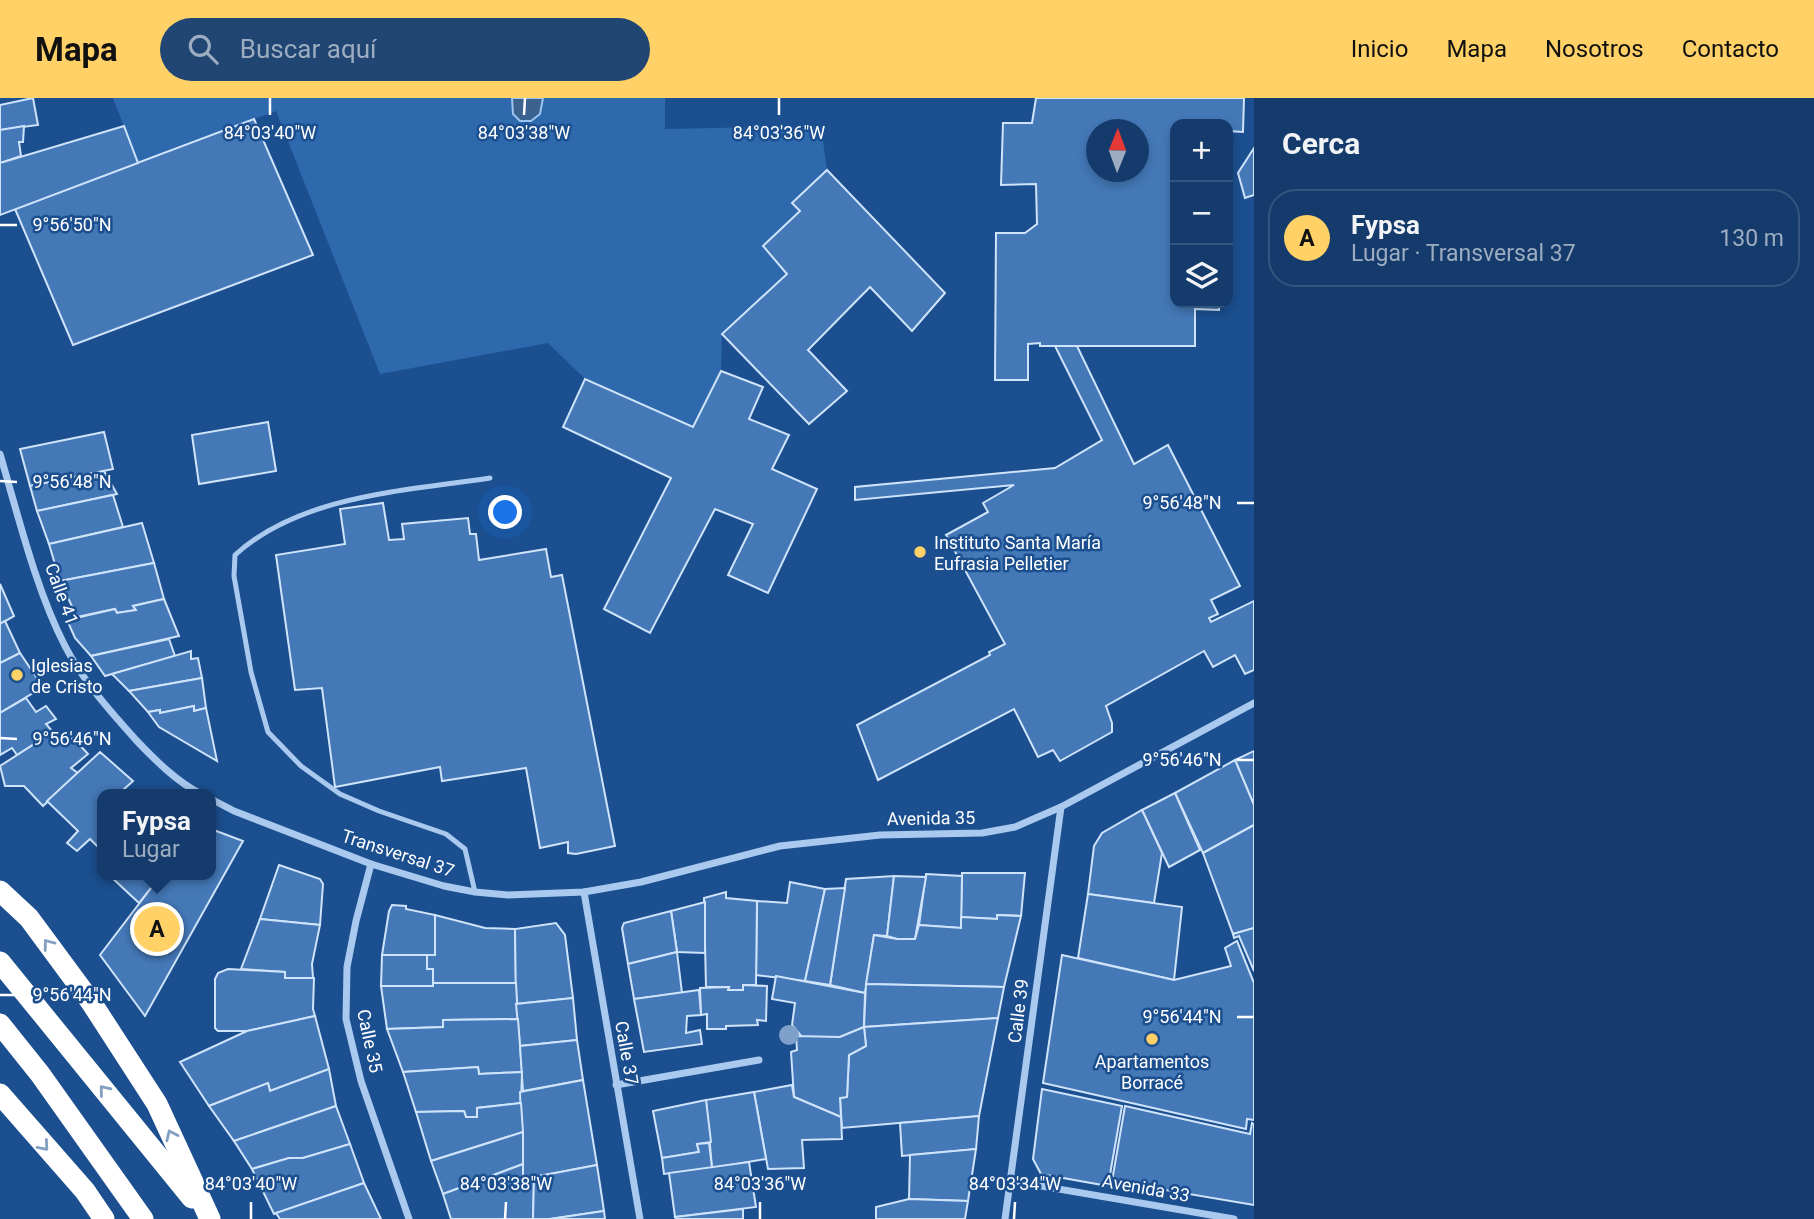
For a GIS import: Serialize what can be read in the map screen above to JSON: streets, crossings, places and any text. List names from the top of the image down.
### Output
{
  "streets": {
    "street": [
      "Calle 41",
      "Avenida 35",
      "Transversal 37",
      "Calle 39",
      "Calle 35",
      "Calle 37",
      "Avenida 33"
    ]
  },
  "crossings": [
    ["Avenida 35", "Transversal 37"],
    ["Avenida 35", "Calle 39"],
    ["Avenida 35", "Calle 37"],
    ["Transversal 37", "Calle 35"],
    ["Transversal 37", "Calle 37"],
    ["Calle 39", "Avenida 33"]
  ],
  "places": ["Instituto Santa María Eufrasia Pelletier", "Iglesias de Cristo", "Apartamentos Borracé"],
  "north": "top",
  "page": {
    "header": "Mapa",
    "search": "Buscar aquí",
    "nav": [
      "Inicio",
      "Mapa",
      "Nosotros",
      "Contacto"
    ],
    "heading": "Cerca",
    "map_buttons": ["+", "−"],
    "list": [
      {
        "mark": "A",
        "name": "Fypsa",
        "note": "Lugar · Transversal 37",
        "value": "130 m"
      }
    ],
    "popup": ["Fypsa", "Lugar"],
    "pins": "A"
  },
  "coordinates": [
    "84°03'40\"W",
    "84°03'38\"W",
    "84°03'36\"W",
    "9°56'50\"N",
    "9°56'48\"N",
    "9°56'46\"N",
    "9°56'44\"N",
    "84°03'34\"W"
  ]
}
